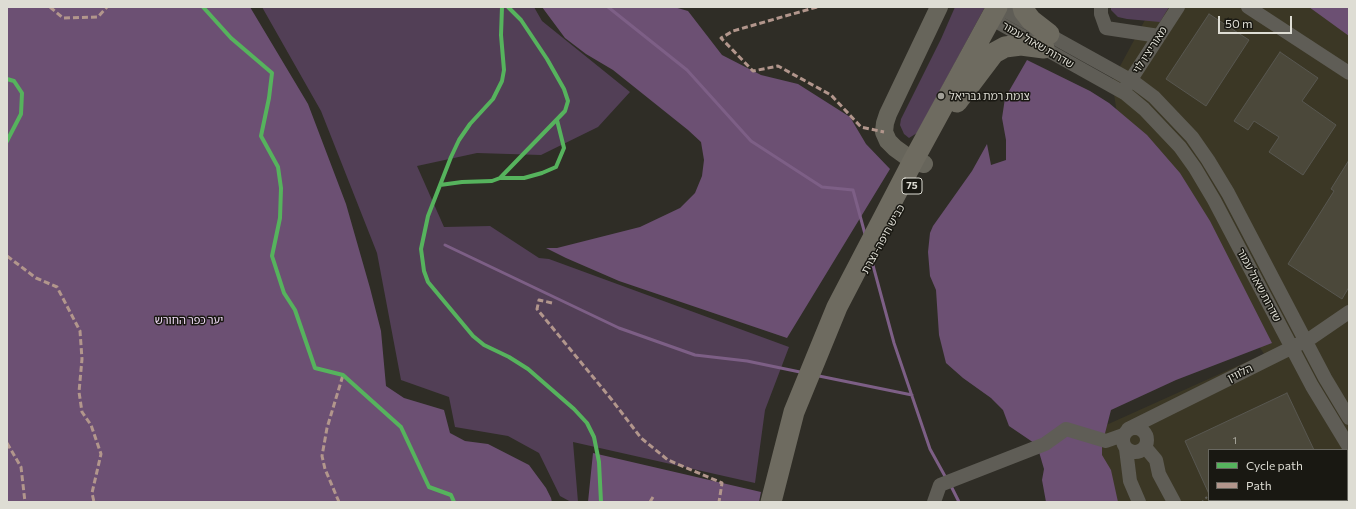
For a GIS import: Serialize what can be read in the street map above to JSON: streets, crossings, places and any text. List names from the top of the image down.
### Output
{
  "streets": {
    "highway": ["75", "כביש חיפה-נצרת"],
    "street": ["שדרות שאול עמור", "מאוריציו לוי", "הלווין"]
  },
  "crossings": [
    ["שדרות שאול עמור", "מאוריציו לוי"],
    ["שדרות שאול עמור", "כביש חיפה-נצרת"],
    ["שדרות שאול עמור", "הלווין"]
  ],
  "parks": ["יער כפר החורש"],
  "places": ["צומת רמת גבריאל"],
  "house_numbers": ["1"],
  "legend": ["Cycle path", "Path"],
  "scale_bar": "50 m"
}
